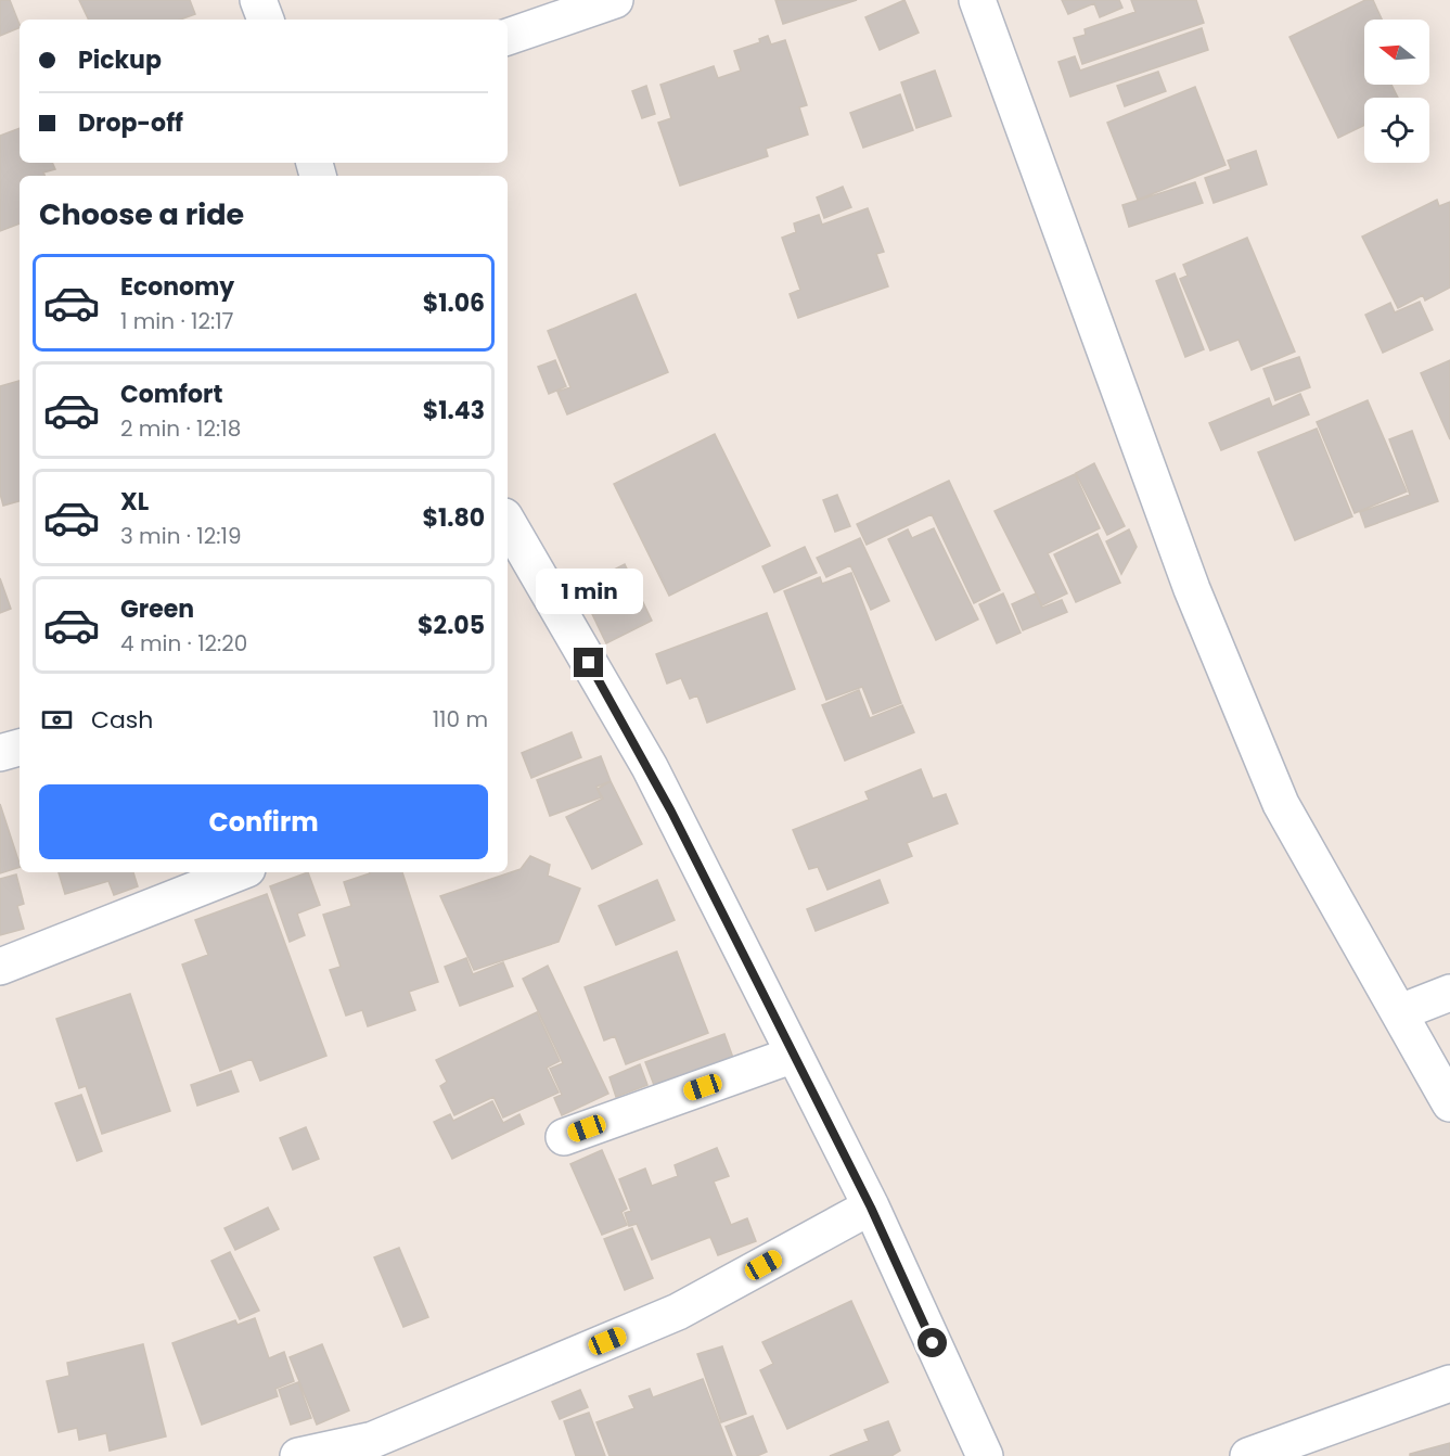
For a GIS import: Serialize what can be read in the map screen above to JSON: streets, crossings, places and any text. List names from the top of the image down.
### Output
{
  "north": "left",
  "page": {
    "banner": ["Pickup", "Drop-off"],
    "heading": "Choose a ride",
    "list": [
      {
        "name": "Economy",
        "note": "1 min · 12:17",
        "value": "$1.06"
      },
      {
        "name": "Comfort",
        "note": "2 min · 12:18",
        "value": "$1.43"
      },
      {
        "name": "XL",
        "note": "3 min · 12:19",
        "value": "$1.80"
      },
      {
        "name": "Green",
        "note": "4 min · 12:20",
        "value": "$2.05"
      }
    ],
    "bubble": "1 min",
    "pay": ["Cash", "110 m"],
    "buttons": "Confirm"
  }
}
